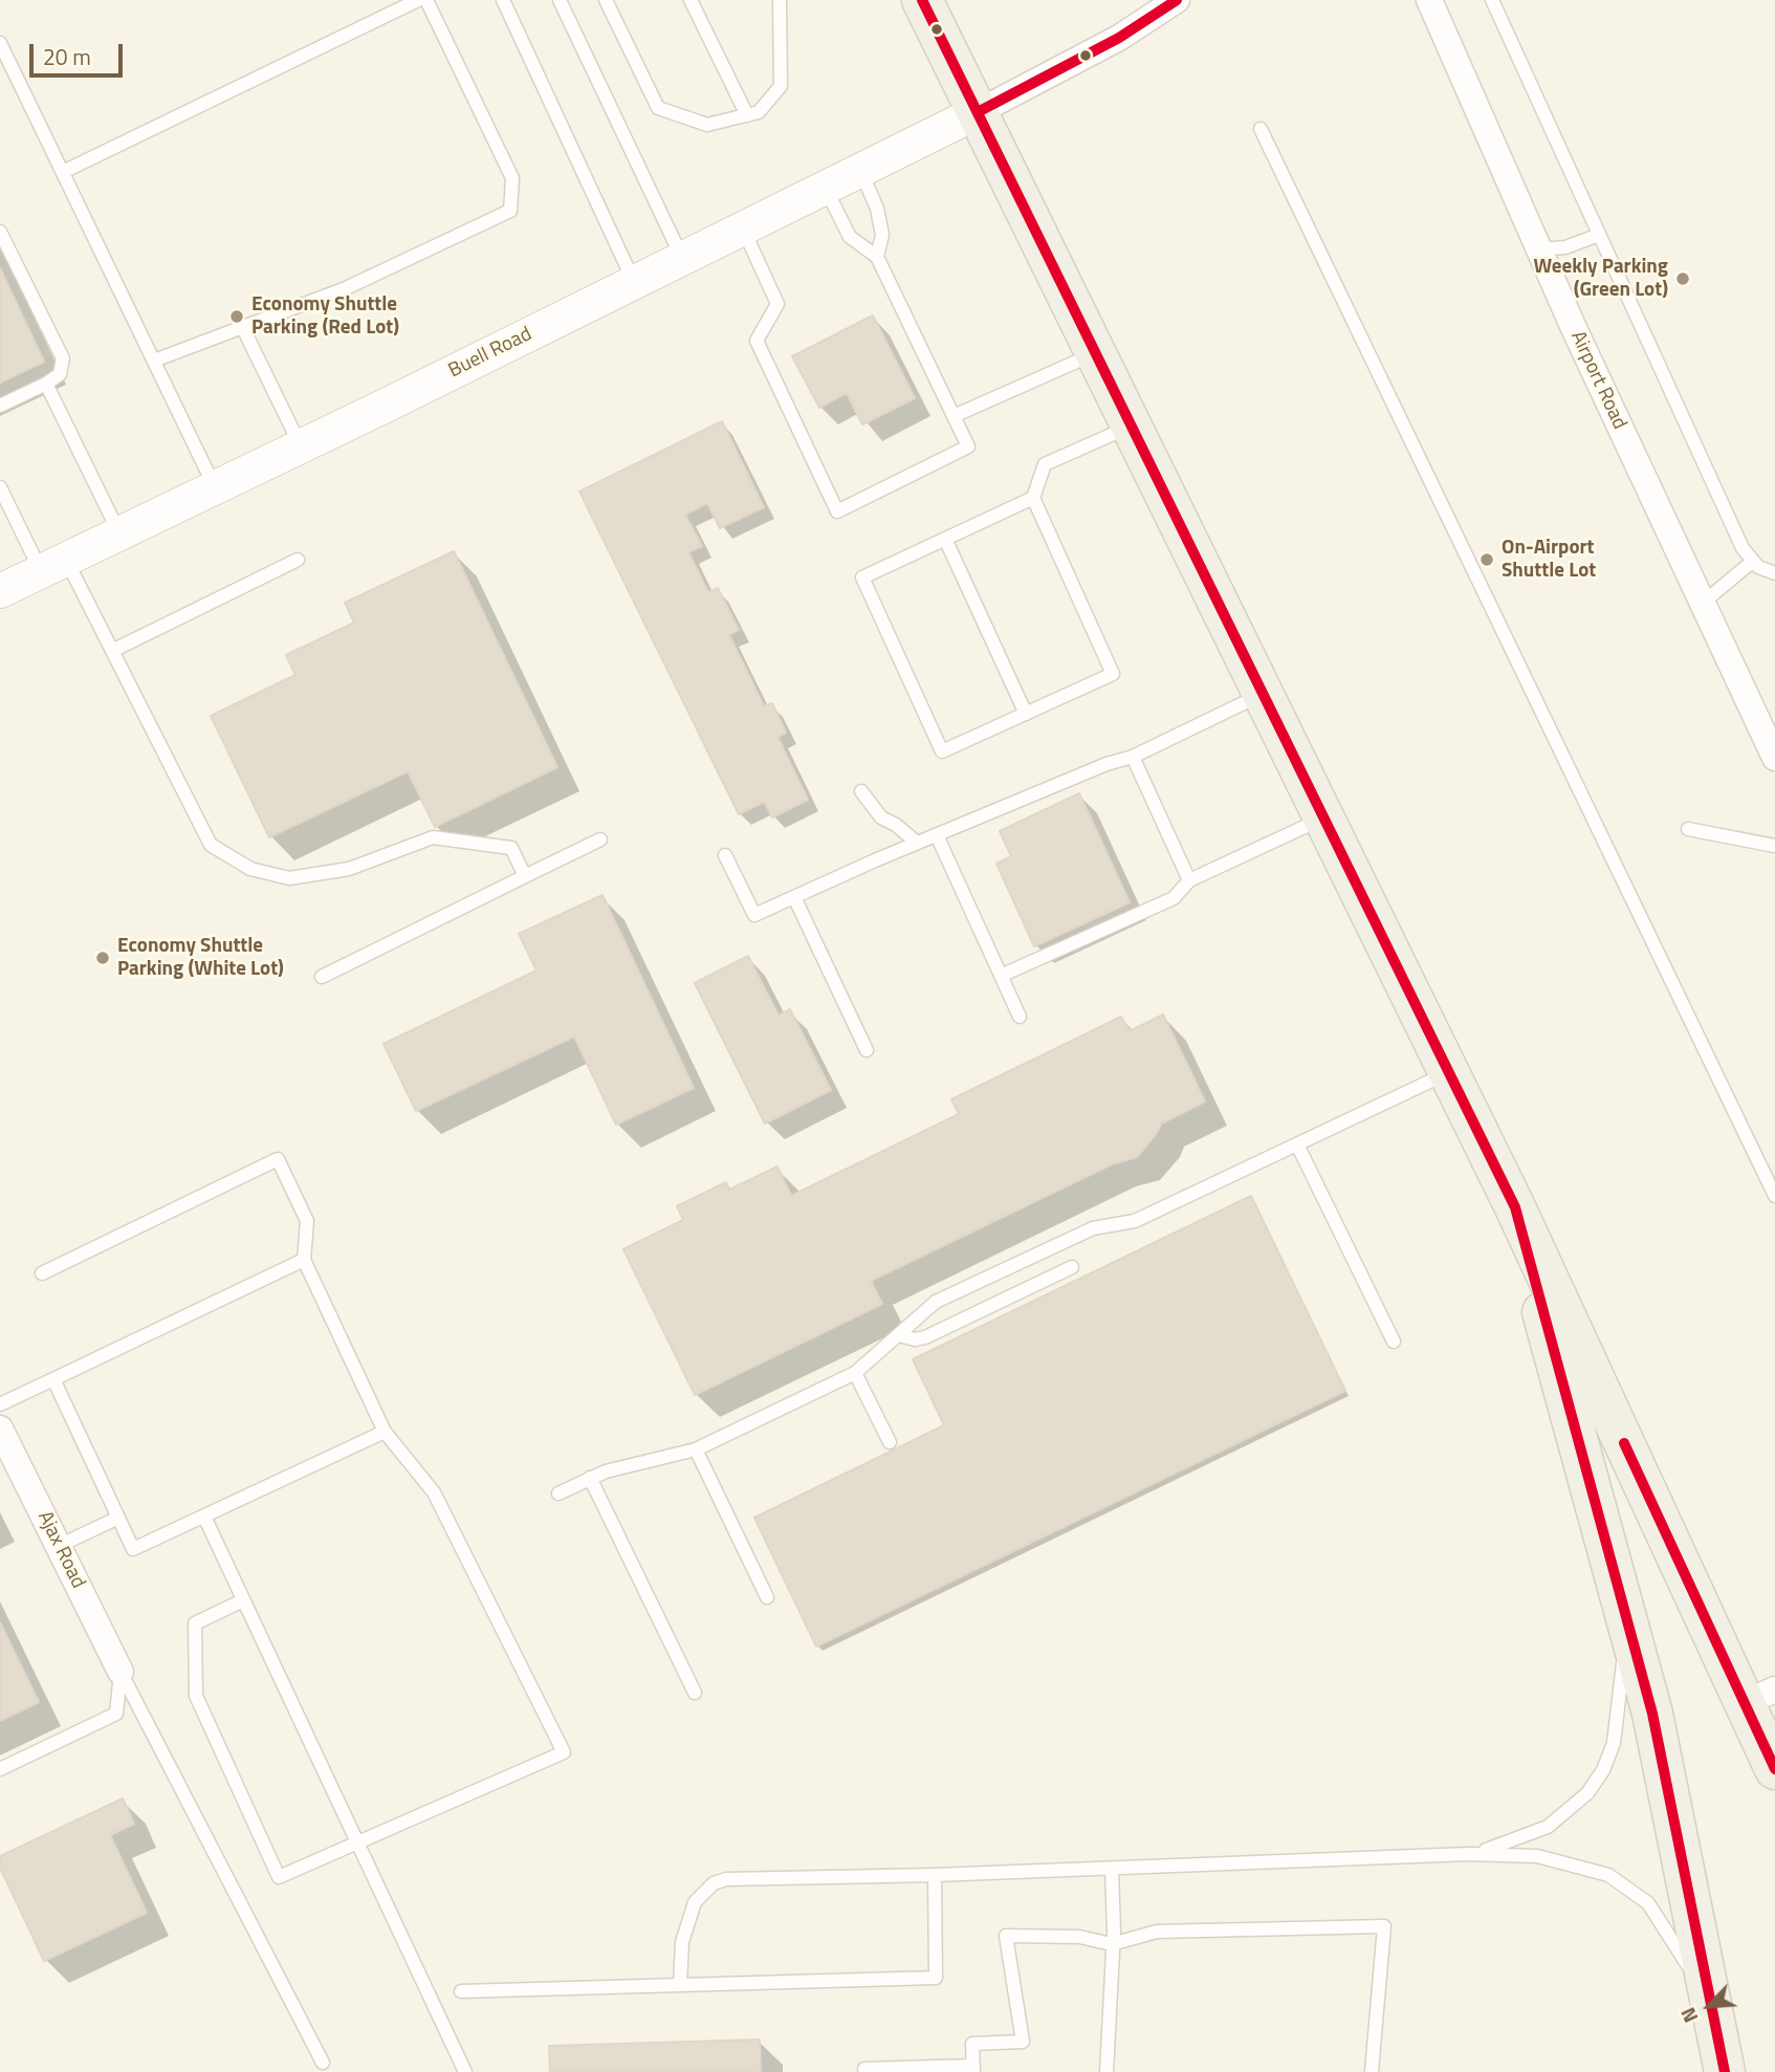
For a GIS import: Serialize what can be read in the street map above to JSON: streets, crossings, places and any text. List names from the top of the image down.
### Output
{
  "streets": {
    "street": ["Buell Road", "Airport Road", "Ajax Road"]
  },
  "places": [
    "Weekly Parking (Green Lot)",
    "Economy Shuttle Parking (Red Lot)",
    "On-Airport Shuttle Lot",
    "Economy Shuttle Parking (White Lot)"
  ],
  "scale_bar": "20 m",
  "north": "bottom left"
}
